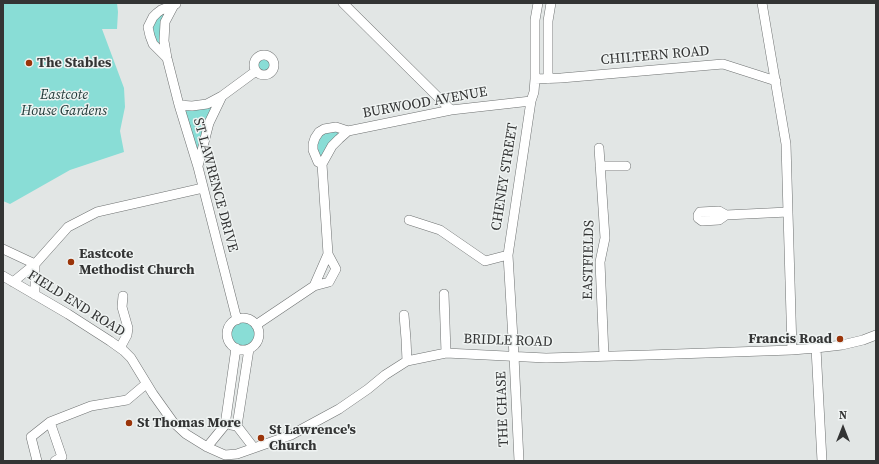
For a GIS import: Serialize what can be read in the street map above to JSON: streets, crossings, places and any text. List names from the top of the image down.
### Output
{
  "streets": {
    "street": [
      "CHILTERN ROAD",
      "BURWOOD AVENUE",
      "CHENEY STREET",
      "ST LAWRENCE DRIVE",
      "EASTFIELDS",
      "FIELD END ROAD",
      "BRIDLE ROAD",
      "THE CHASE"
    ]
  },
  "crossings": [
    ["CHILTERN ROAD", "CHENEY STREET"],
    ["BURWOOD AVENUE", "CHENEY STREET"],
    ["CHENEY STREET", "BRIDLE ROAD"],
    ["CHENEY STREET", "THE CHASE"],
    ["EASTFIELDS", "BRIDLE ROAD"],
    ["FIELD END ROAD", "BRIDLE ROAD"],
    ["BRIDLE ROAD", "THE CHASE"]
  ],
  "parks": ["Eastcote House Gardens"],
  "places": [
    "The Stables",
    "Eastcote Methodist Church",
    "Francis Road",
    "St Thomas More",
    "St Lawrence's Church"
  ],
  "north": "top"
}
